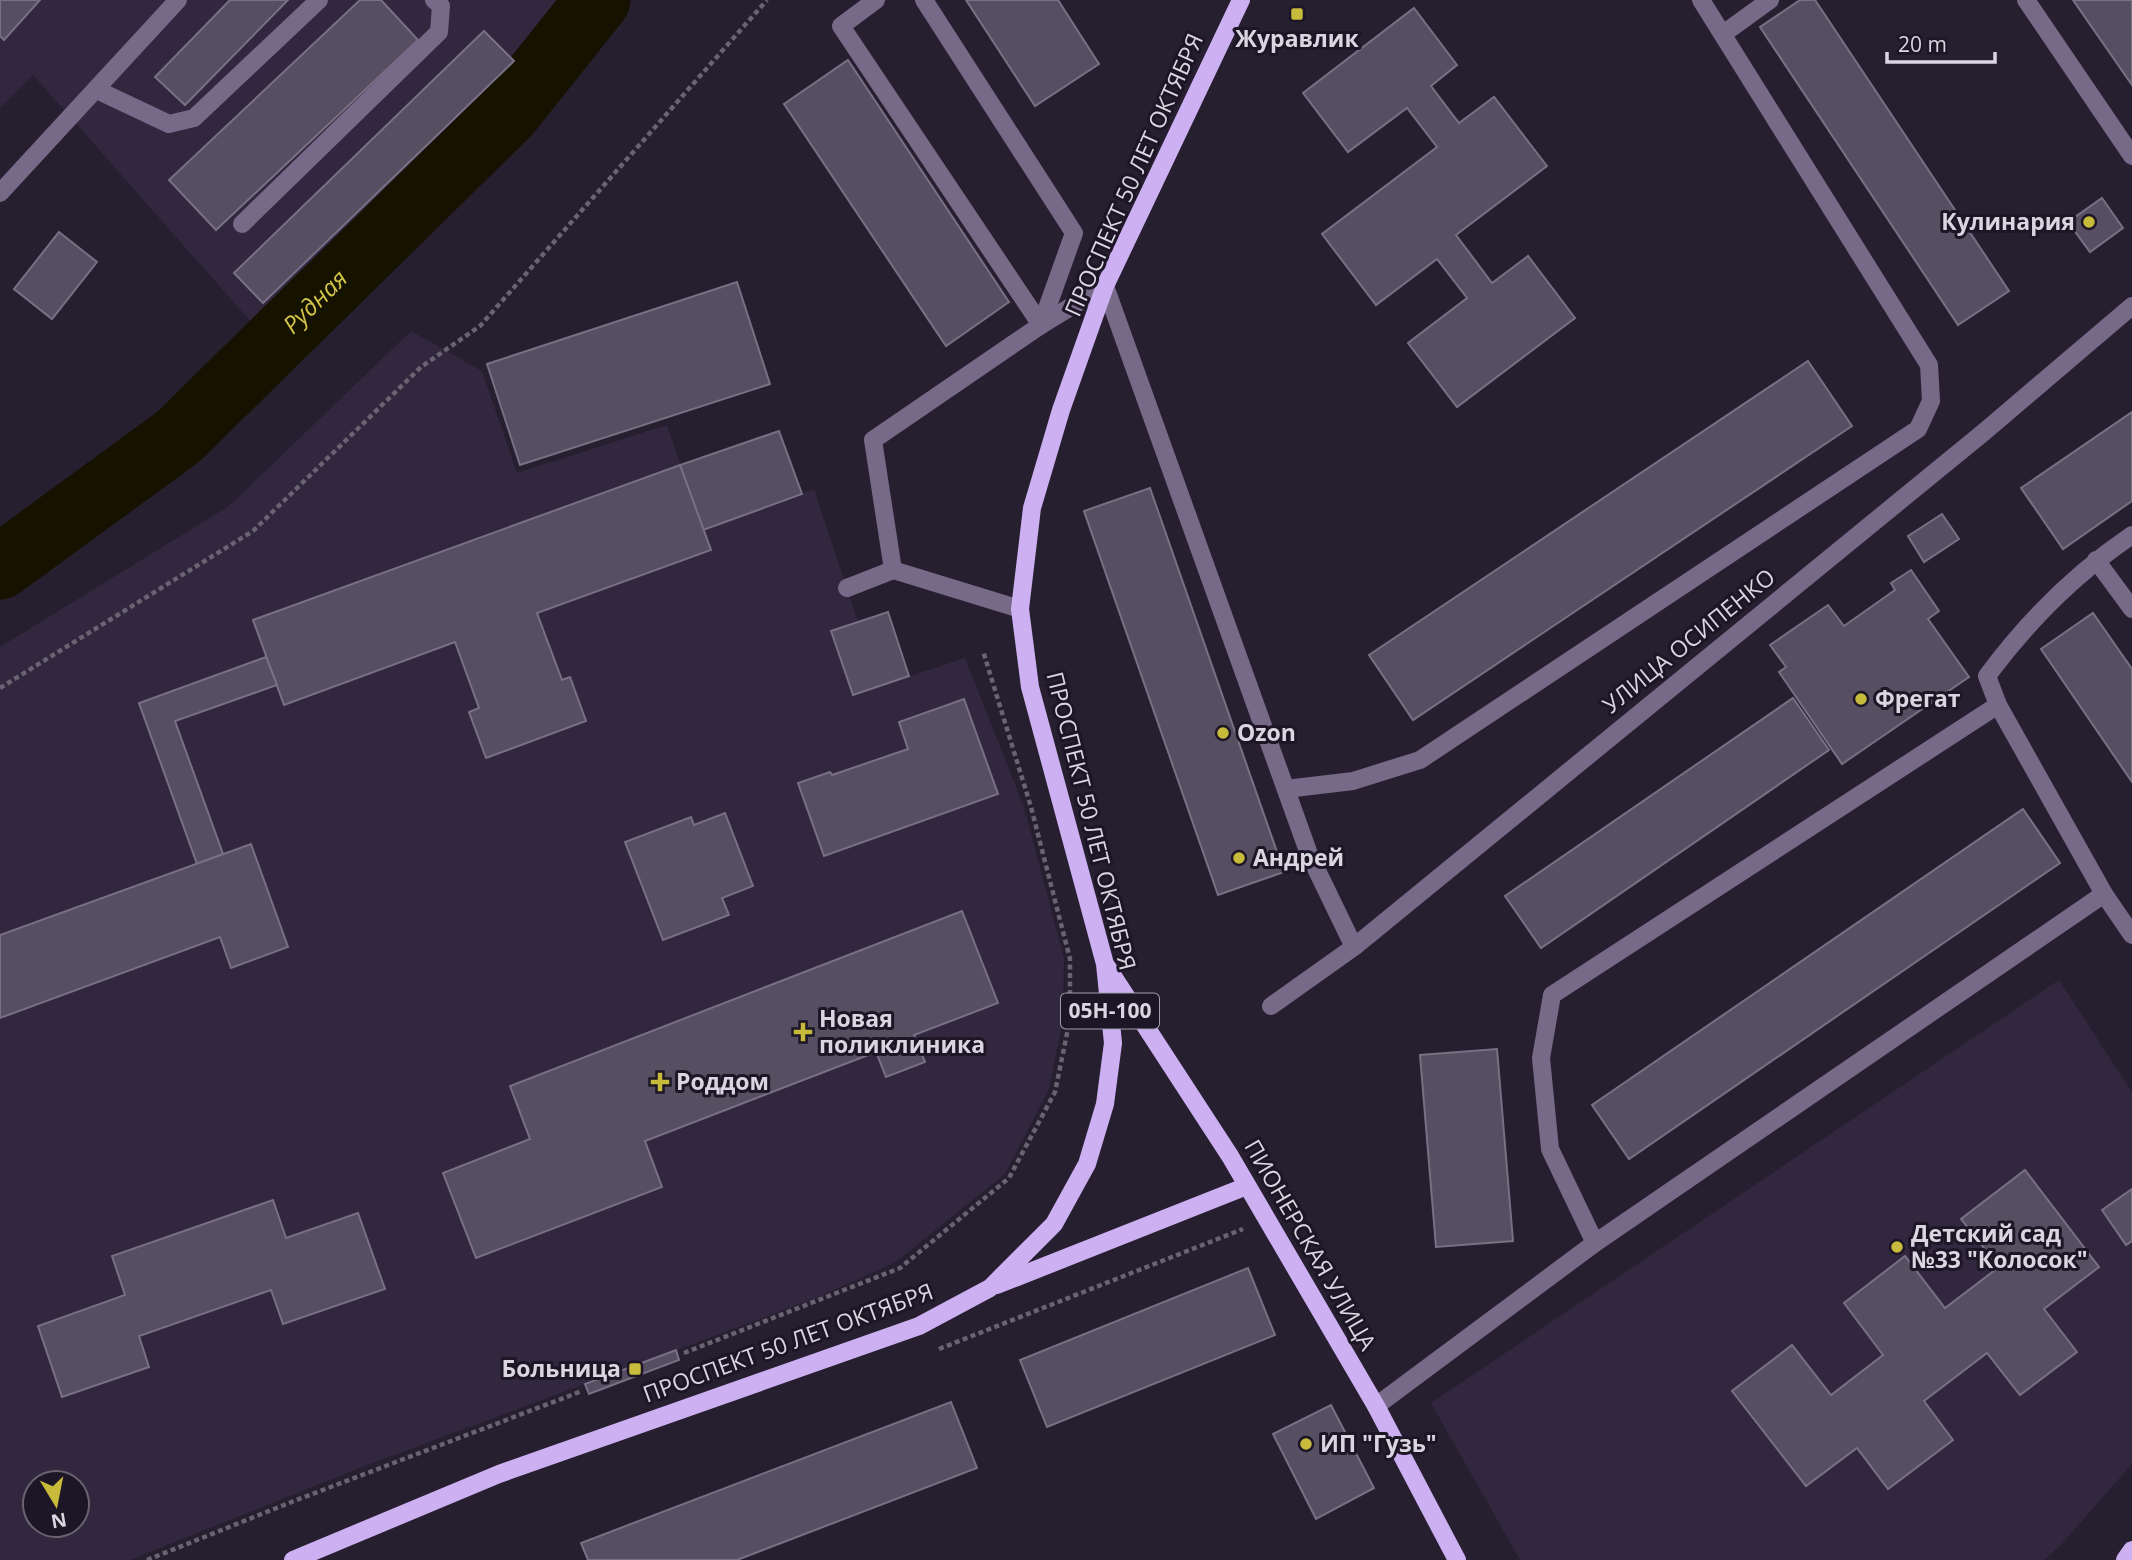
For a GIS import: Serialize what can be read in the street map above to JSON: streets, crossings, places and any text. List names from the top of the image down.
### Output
{
  "streets": {
    "main road": ["ПРОСПЕКТ 50 ЛЕТ ОКТЯБРЯ", "05Н-100", "ПИОНЕРСКАЯ УЛИЦА"],
    "street": ["УЛИЦА ОСИПЕНКО"]
  },
  "crossings": [
    ["ПРОСПЕКТ 50 ЛЕТ ОКТЯБРЯ", "ПИОНЕРСКАЯ УЛИЦА"]
  ],
  "water": ["Рудная"],
  "places": {
    "transit": ["Журавлик", "Больница"],
    "other": [
      "Кулинария",
      "Фрегат",
      "Ozon",
      "Андрей",
      "Детский сад №33 \"Колосок\"",
      "ИП \"Гузь\""
    ],
    "health": ["Новая поликлиника", "Роддом"]
  },
  "scale_bar": "20 m",
  "north": "bottom"
}
